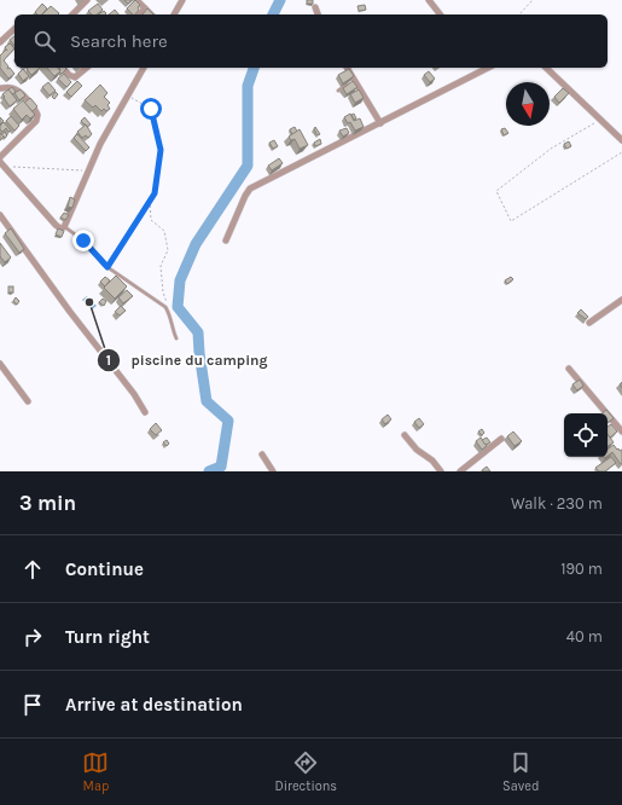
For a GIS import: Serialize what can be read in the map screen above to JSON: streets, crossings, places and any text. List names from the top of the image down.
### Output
{
  "places": ["piscine du camping"],
  "north": "bottom",
  "page": {
    "search": "Search here",
    "heading": ["3 min", "Walk · 230 m"],
    "list": [
      ["Continue", "190 m"],
      ["Turn right", "40 m"],
      "Arrive at destination"
    ],
    "nav": ["Map", "Directions", "Saved"]
  }
}
